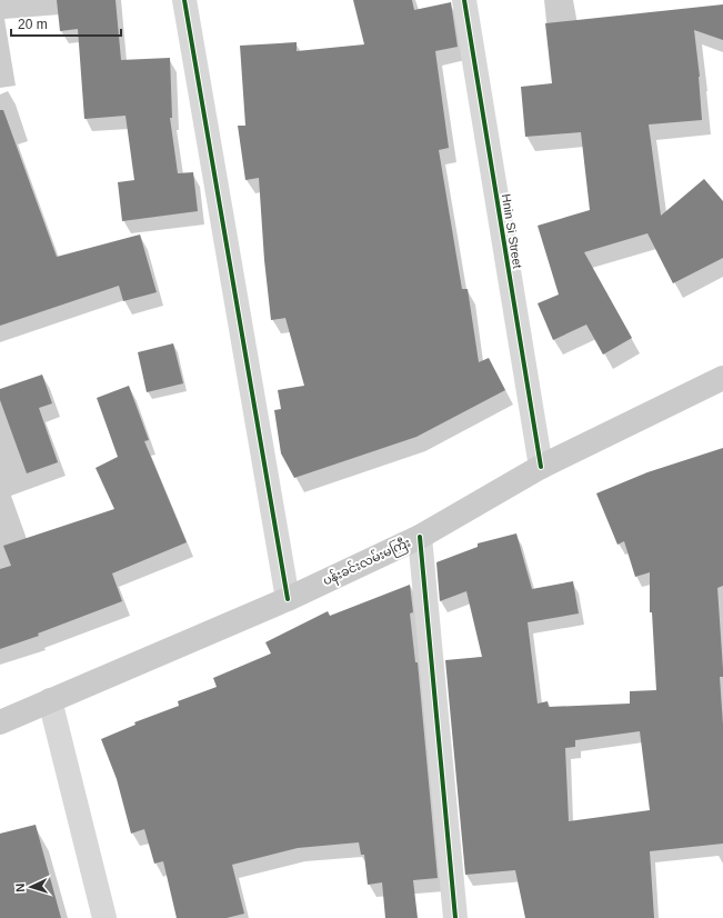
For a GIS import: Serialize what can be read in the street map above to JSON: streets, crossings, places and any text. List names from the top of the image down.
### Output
{
  "streets": {
    "main road": ["ပန်းခင်းလမ်းမကြီး"],
    "street": ["Hnin Si Street"]
  },
  "crossings": [
    ["Hnin Si Street", "ပန်းခင်းလမ်းမကြီး"]
  ],
  "scale_bar": "20 m",
  "north": "left"
}
